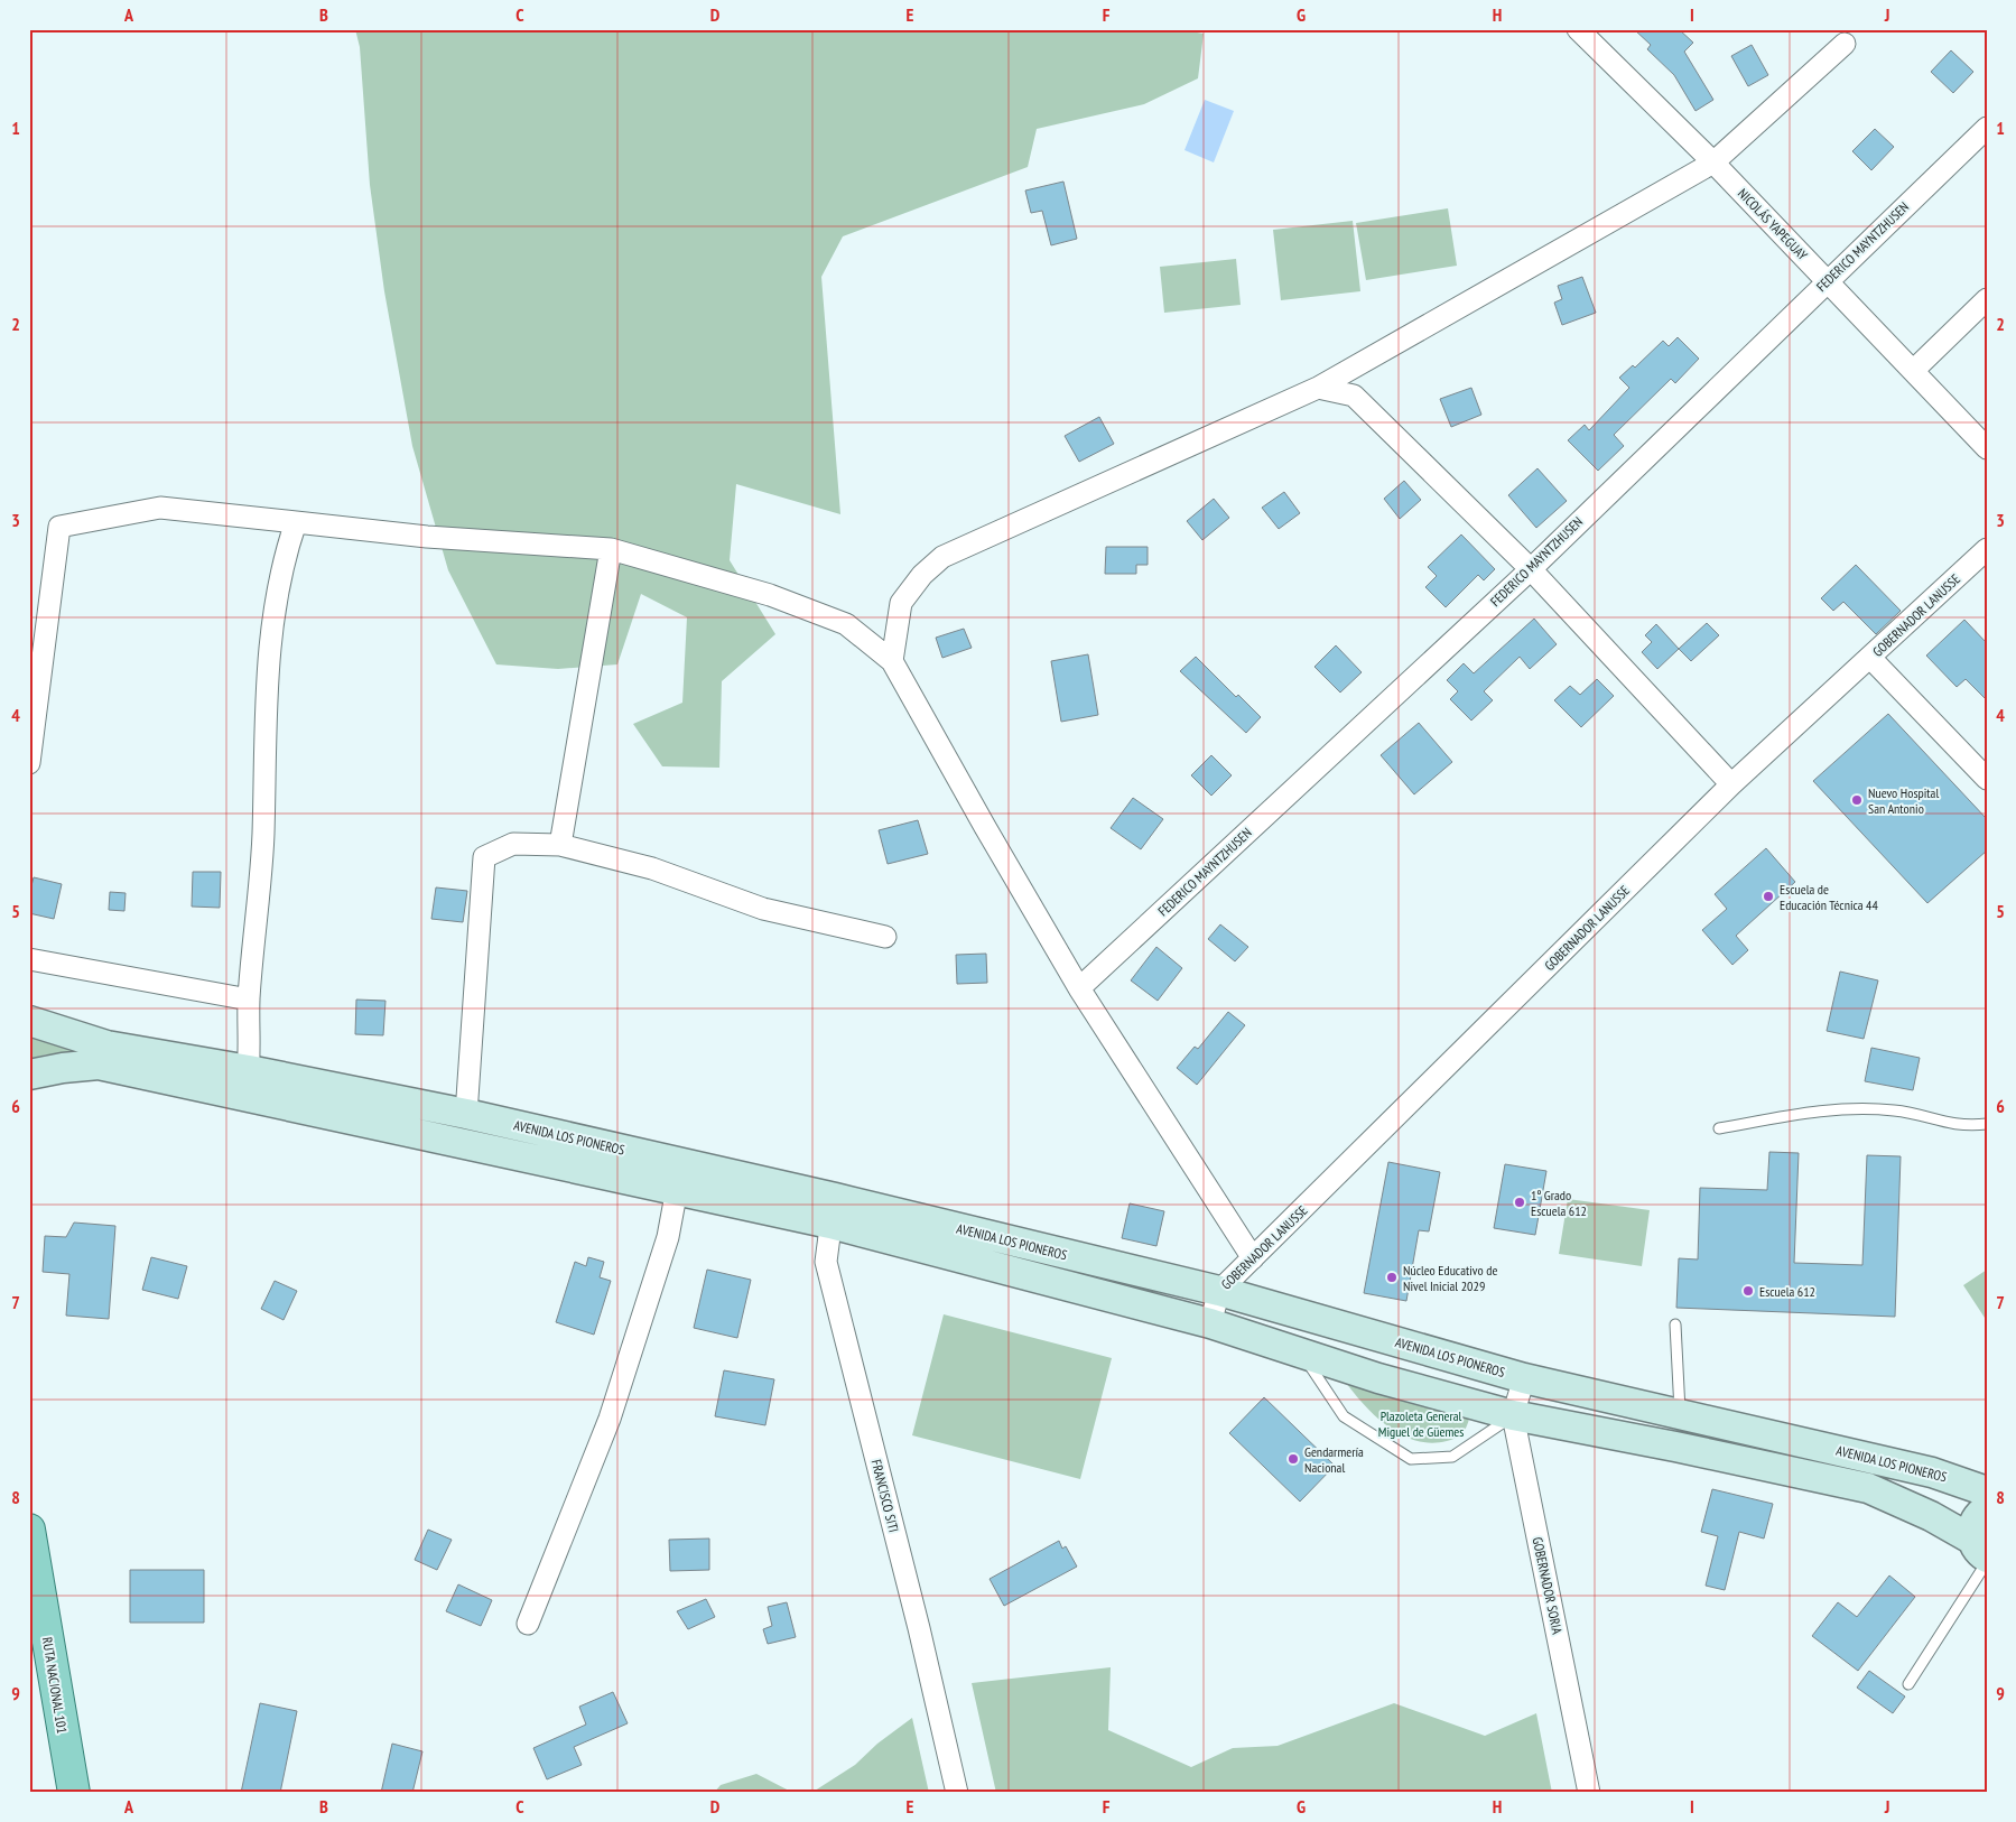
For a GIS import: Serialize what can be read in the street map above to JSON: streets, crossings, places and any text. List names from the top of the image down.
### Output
{
  "streets": {
    "main road": ["AVENIDA LOS PIONEROS", "RUTA NACIONAL 101"],
    "street": [
      "NICOLÁS YAPEGUAY",
      "FEDERICO MAYNTZHUSEN",
      "GOBERNADOR LANUSSE",
      "FRANCISCO SITI",
      "GOBERNADOR SORIA"
    ]
  },
  "crossings": [
    ["NICOLÁS YAPEGUAY", "FEDERICO MAYNTZHUSEN"],
    ["GOBERNADOR LANUSSE", "AVENIDA LOS PIONEROS"],
    ["AVENIDA LOS PIONEROS", "FRANCISCO SITI"],
    ["AVENIDA LOS PIONEROS", "GOBERNADOR SORIA"]
  ],
  "parks": ["Plazoleta General Miguel de Güemes"],
  "places": [
    "Nuevo Hospital San Antonio",
    "Escuela de Educación Técnica 44",
    "1º Grado Escuela 612",
    "Núcleo Educativo de Nivel Inicial 2029",
    "Escuela 612",
    "Gendarmería Nacional"
  ],
  "grid": {
    "columns": [
      "A",
      "B",
      "C",
      "D",
      "E",
      "F",
      "G",
      "H",
      "I",
      "J"
    ],
    "rows": [
      "1",
      "2",
      "3",
      "4",
      "5",
      "6",
      "7",
      "8",
      "9"
    ]
  }
}
